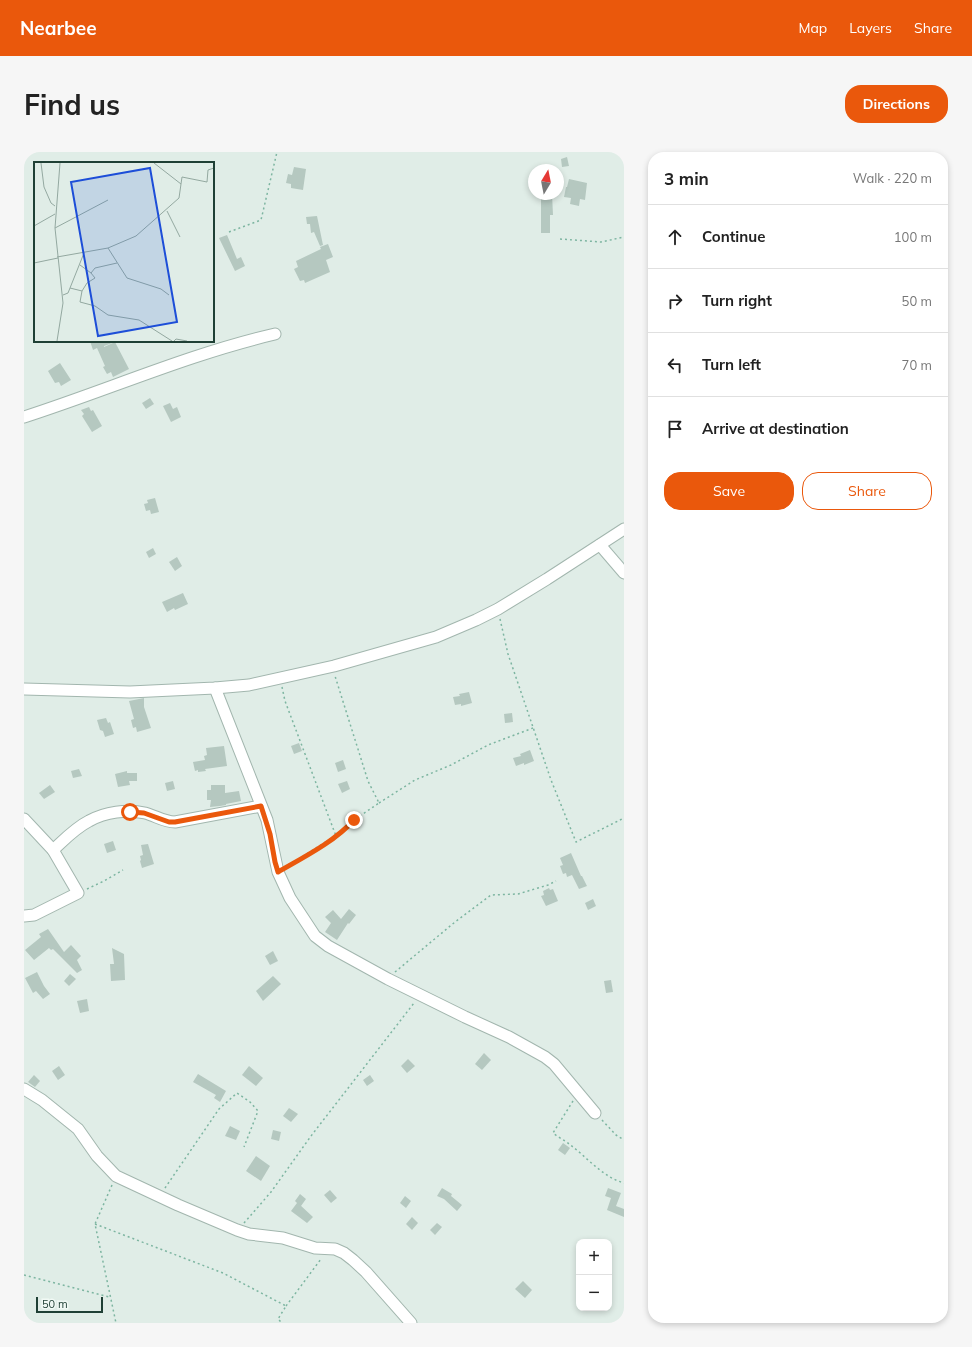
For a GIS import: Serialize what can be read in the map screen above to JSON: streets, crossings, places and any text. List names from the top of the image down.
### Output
{
  "scale_bar": "50 m",
  "north": "top",
  "page": {
    "header": "Nearbee",
    "nav": ["Map", "Layers", "Share"],
    "buttons": [
      "Directions",
      ["Save", "Share"]
    ],
    "title": "Find us",
    "heading": ["3 min", "Walk · 220 m"],
    "list": [
      ["Continue", "100 m"],
      ["Turn right", "50 m"],
      ["Turn left", "70 m"],
      "Arrive at destination"
    ],
    "map_buttons": ["+", "−"],
    "scale": "50 m"
  }
}
